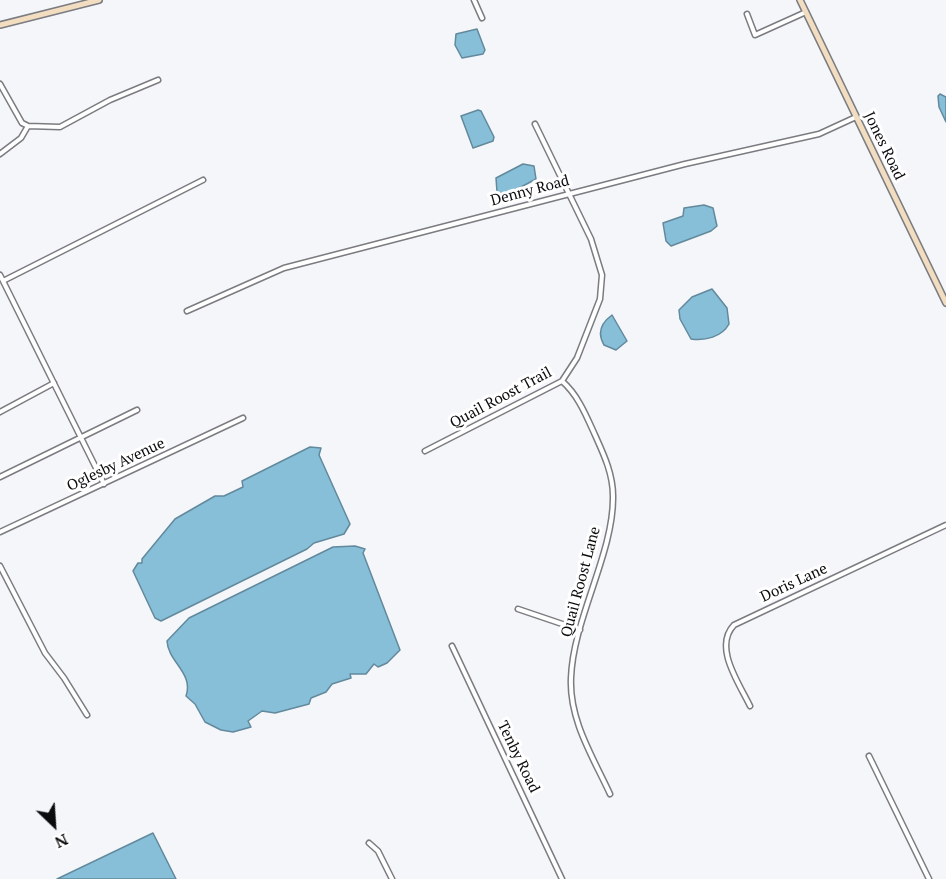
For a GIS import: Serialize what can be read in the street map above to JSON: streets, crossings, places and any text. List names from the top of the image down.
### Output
{
  "streets": {
    "street": [
      "Jones Road",
      "Denny Road",
      "Quail Roost Trail",
      "Oglesby Avenue",
      "Quail Roost Lane",
      "Doris Lane",
      "Tenby Road"
    ]
  },
  "crossings": [
    ["Jones Road", "Denny Road"],
    ["Denny Road", "Quail Roost Trail"],
    ["Quail Roost Trail", "Quail Roost Lane"]
  ],
  "north": "bottom right"
}
